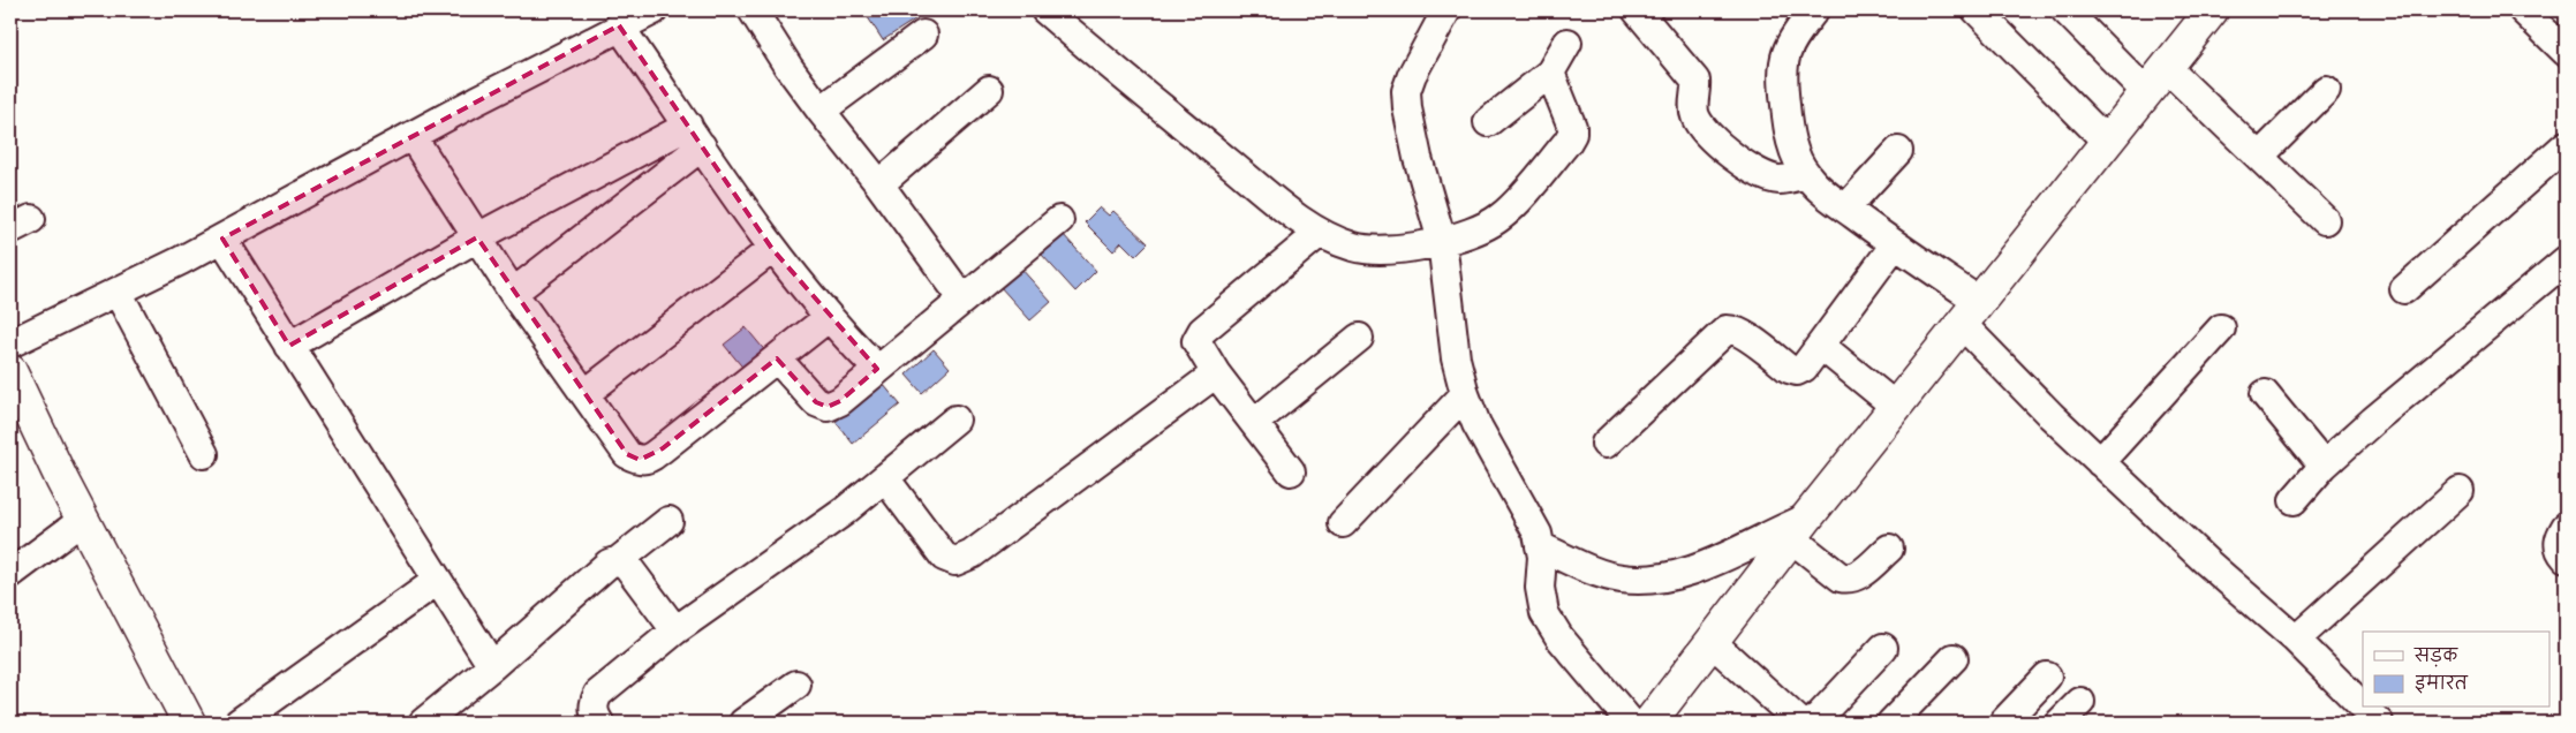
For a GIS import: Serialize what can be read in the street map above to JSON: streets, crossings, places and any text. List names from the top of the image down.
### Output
{
  "legend": ["सड़क", "इमारत"]
}
